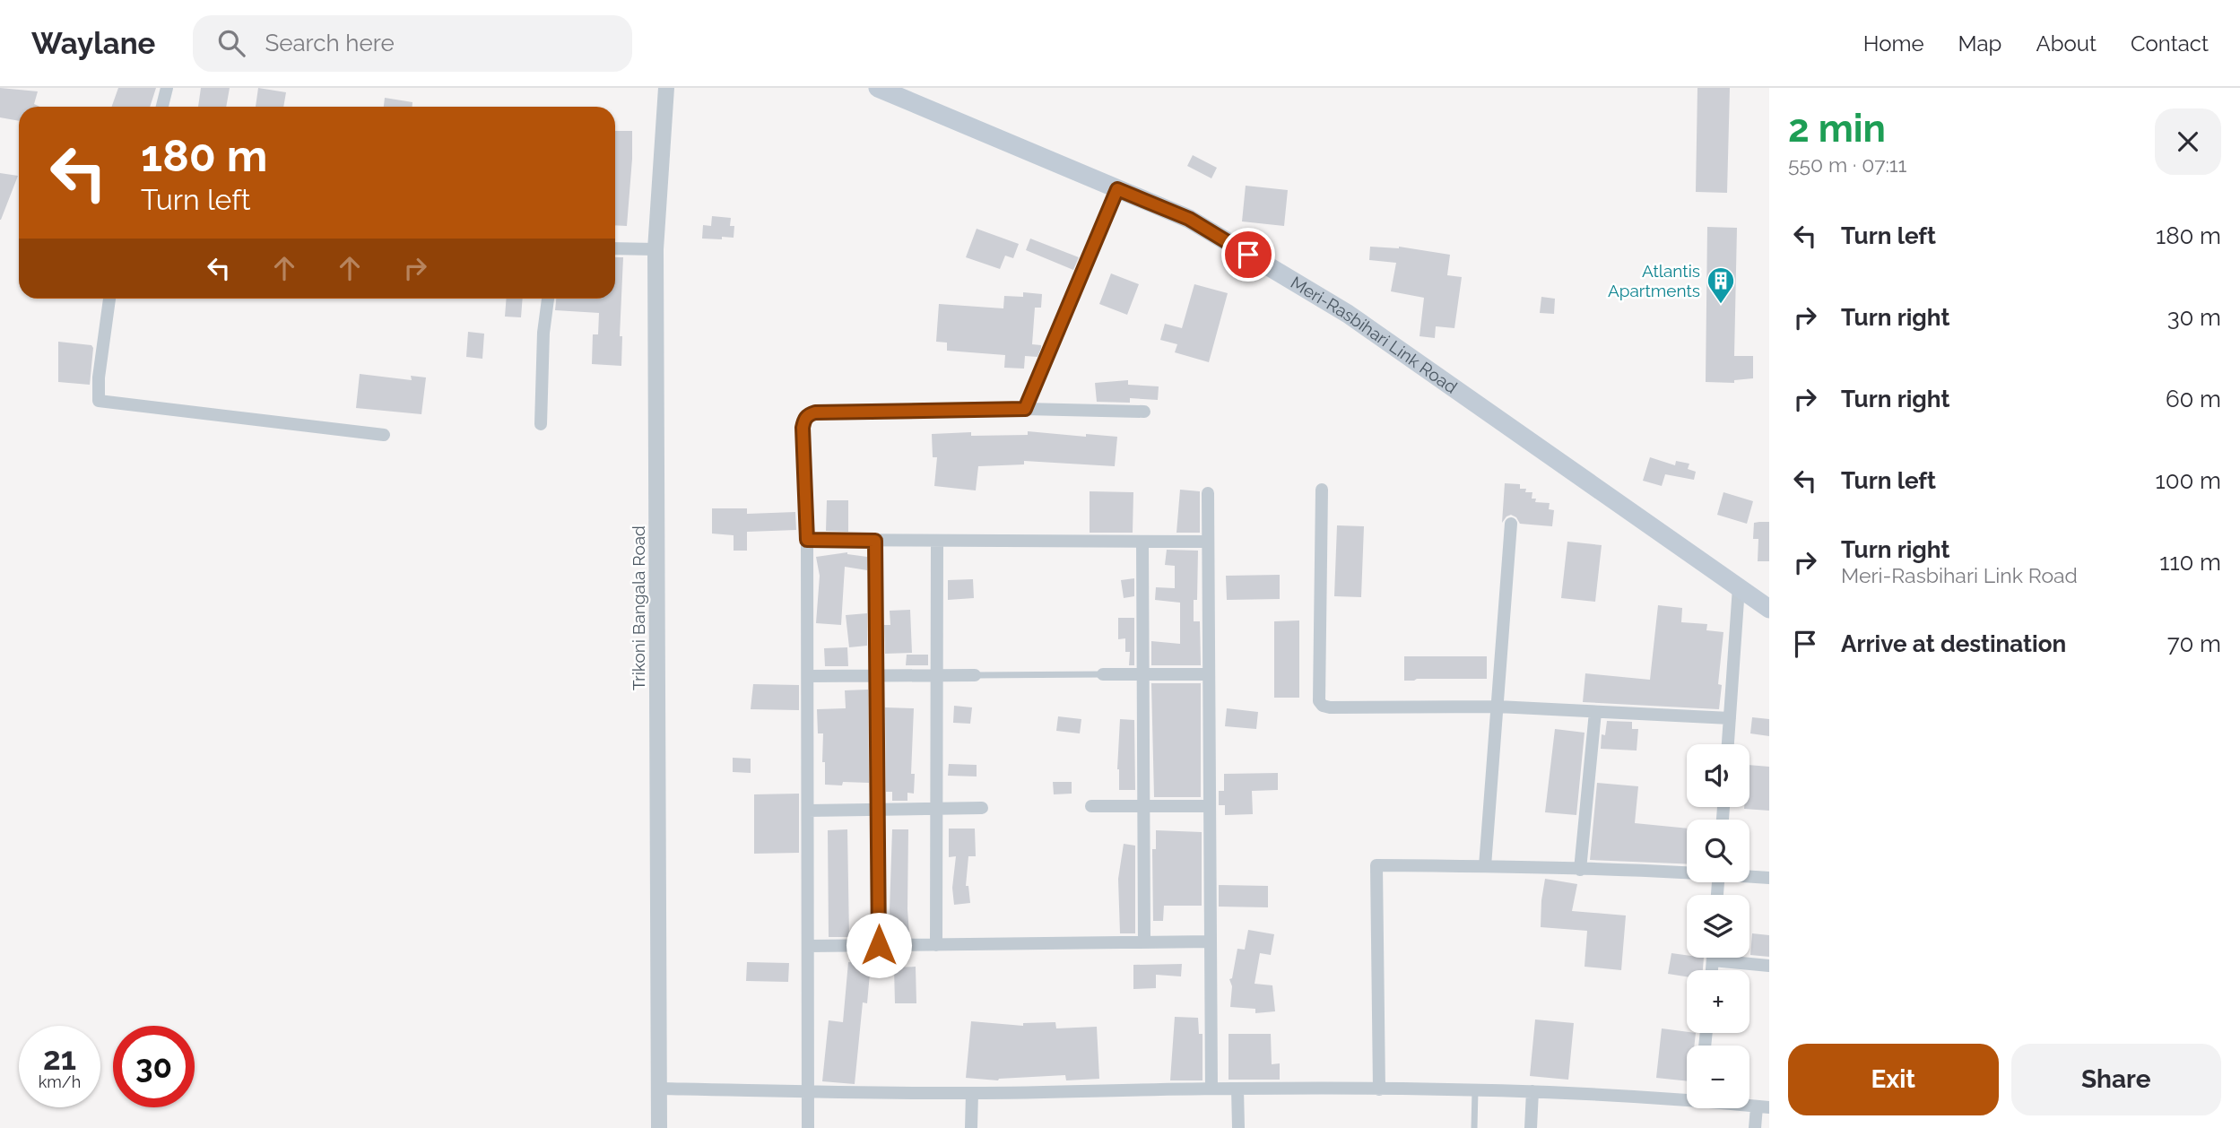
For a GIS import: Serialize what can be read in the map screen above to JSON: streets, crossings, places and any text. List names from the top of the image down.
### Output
{
  "streets": {
    "main road": ["Meri-Rasbihari Link Road"],
    "street": ["Trikoni Bangala Road"]
  },
  "places": {
    "building": ["Atlantis Apartments"]
  },
  "page": {
    "header": "Waylane",
    "search": "Search here",
    "nav": [
      "Home",
      "Map",
      "About",
      "Contact"
    ],
    "heading": ["2 min", "550 m · 07:11"],
    "turn": ["180 m", "Turn left"],
    "list": [
      {
        "name": "Turn left",
        "value": "180 m"
      },
      {
        "name": "Turn right",
        "value": "30 m"
      },
      {
        "name": "Turn right",
        "value": "60 m"
      },
      {
        "name": "Turn left",
        "value": "100 m"
      },
      {
        "name": "Turn right",
        "note": "Meri-Rasbihari Link Road",
        "value": "110 m"
      },
      {
        "name": "Arrive at destination",
        "value": "70 m"
      }
    ],
    "map_buttons": ["+", "−"],
    "speed": "21 km/h",
    "limit": "30",
    "buttons": ["Exit", "Share"]
  }
}
